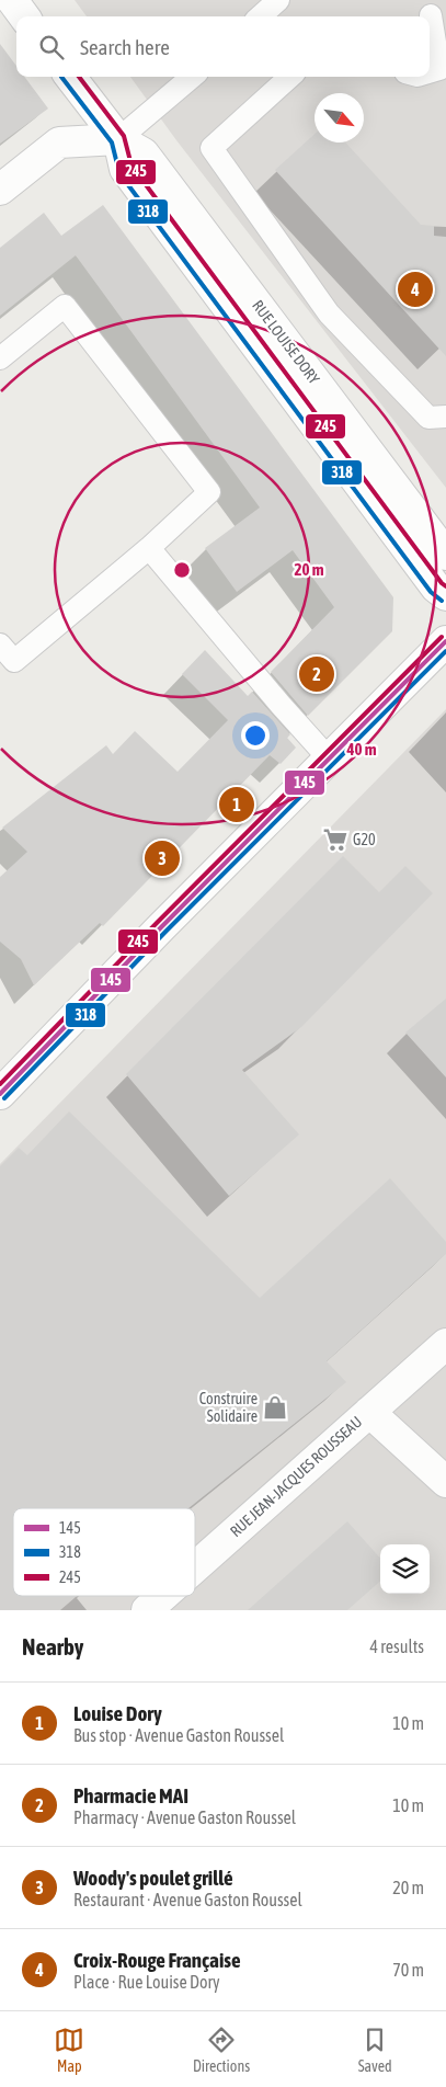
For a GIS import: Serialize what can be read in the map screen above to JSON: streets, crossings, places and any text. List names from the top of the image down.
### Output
{
  "streets": {
    "street": ["RUE LOUISE DORY", "RUE JEAN-JACQUES ROUSSEAU"]
  },
  "places": {
    "supermarket": ["G20"],
    "shop": ["Construire Solidaire"]
  },
  "lines": ["transit line 318", "transit line 245", "transit line 145"],
  "legend": ["145", "318", "245"],
  "north": "bottom right",
  "page": {
    "search": "Search here",
    "pins": [
      "4",
      "2",
      "1",
      "3"
    ],
    "heading": ["Nearby", "4 results"],
    "list": [
      {
        "mark": "1",
        "name": "Louise Dory",
        "note": "Bus stop · Avenue Gaston Roussel",
        "value": "10 m"
      },
      {
        "mark": "2",
        "name": "Pharmacie MAI",
        "note": "Pharmacy · Avenue Gaston Roussel",
        "value": "10 m"
      },
      {
        "mark": "3",
        "name": "Woody's poulet grillé",
        "note": "Restaurant · Avenue Gaston Roussel",
        "value": "20 m"
      },
      {
        "mark": "4",
        "name": "Croix-Rouge Française",
        "note": "Place · Rue Louise Dory",
        "value": "70 m"
      }
    ],
    "nav": ["Map", "Directions", "Saved"]
  },
  "rings": ["20 m", "40 m"]
}
